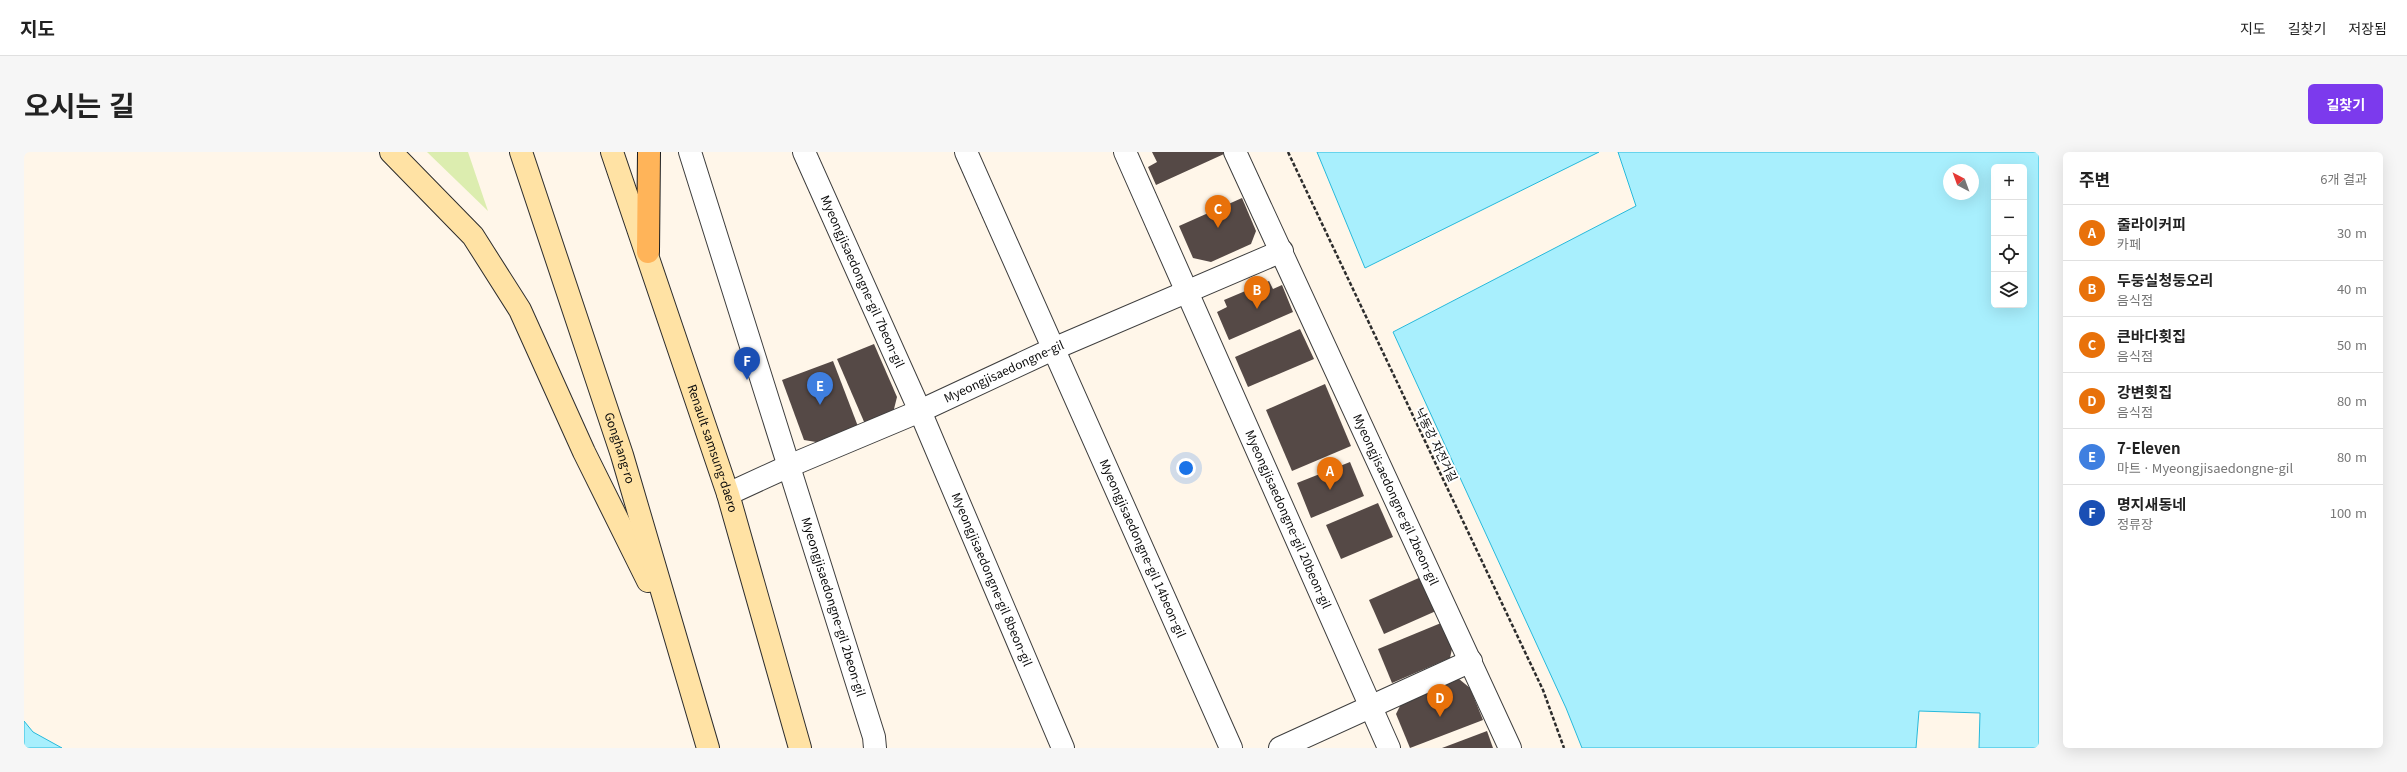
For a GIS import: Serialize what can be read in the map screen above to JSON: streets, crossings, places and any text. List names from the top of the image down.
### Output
{
  "streets": {
    "main road": ["Renault samsung-daero", "Gonghang-ro"],
    "street": [
      "Myeongjisaedongne-gil 7beon-gil",
      "Myeongjisaedongne-gil",
      "Myeongjisaedongne-gil 2beon-gil",
      "Myeongjisaedongne-gil 20beon-gil",
      "Myeongjisaedongne-gil 14beon-gil",
      "Myeongjisaedongne-gil 8beon-gil"
    ],
    "path": ["낙동강 자전거길"]
  },
  "crossings": [
    ["Myeongjisaedongne-gil 7beon-gil", "Myeongjisaedongne-gil"],
    ["Myeongjisaedongne-gil 7beon-gil", "Myeongjisaedongne-gil 8beon-gil"],
    ["Myeongjisaedongne-gil", "Renault samsung-daero"],
    ["Myeongjisaedongne-gil", "Myeongjisaedongne-gil 2beon-gil"],
    ["Myeongjisaedongne-gil", "Myeongjisaedongne-gil 20beon-gil"],
    ["Myeongjisaedongne-gil", "Myeongjisaedongne-gil 14beon-gil"],
    ["Myeongjisaedongne-gil", "Myeongjisaedongne-gil 8beon-gil"]
  ],
  "north": "top left",
  "page": {
    "header": "지도",
    "nav": ["지도", "길찾기", "저장됨"],
    "title": "오시는 길",
    "buttons": "길찾기",
    "heading": ["주변", "6개 결과"],
    "map_buttons": ["+", "−"],
    "pins": [
      "C",
      "B",
      "F",
      "E",
      "A",
      "D"
    ],
    "list": [
      {
        "mark": "A",
        "name": "줄라이커피",
        "note": "카페",
        "value": "30 m"
      },
      {
        "mark": "B",
        "name": "두둥실청둥오리",
        "note": "음식점",
        "value": "40 m"
      },
      {
        "mark": "C",
        "name": "큰바다횟집",
        "note": "음식점",
        "value": "50 m"
      },
      {
        "mark": "D",
        "name": "강변횟집",
        "note": "음식점",
        "value": "80 m"
      },
      {
        "mark": "E",
        "name": "7-Eleven",
        "note": "마트 · Myeongjisaedongne-gil",
        "value": "80 m"
      },
      {
        "mark": "F",
        "name": "명지새동네",
        "note": "정류장",
        "value": "100 m"
      }
    ]
  }
}
